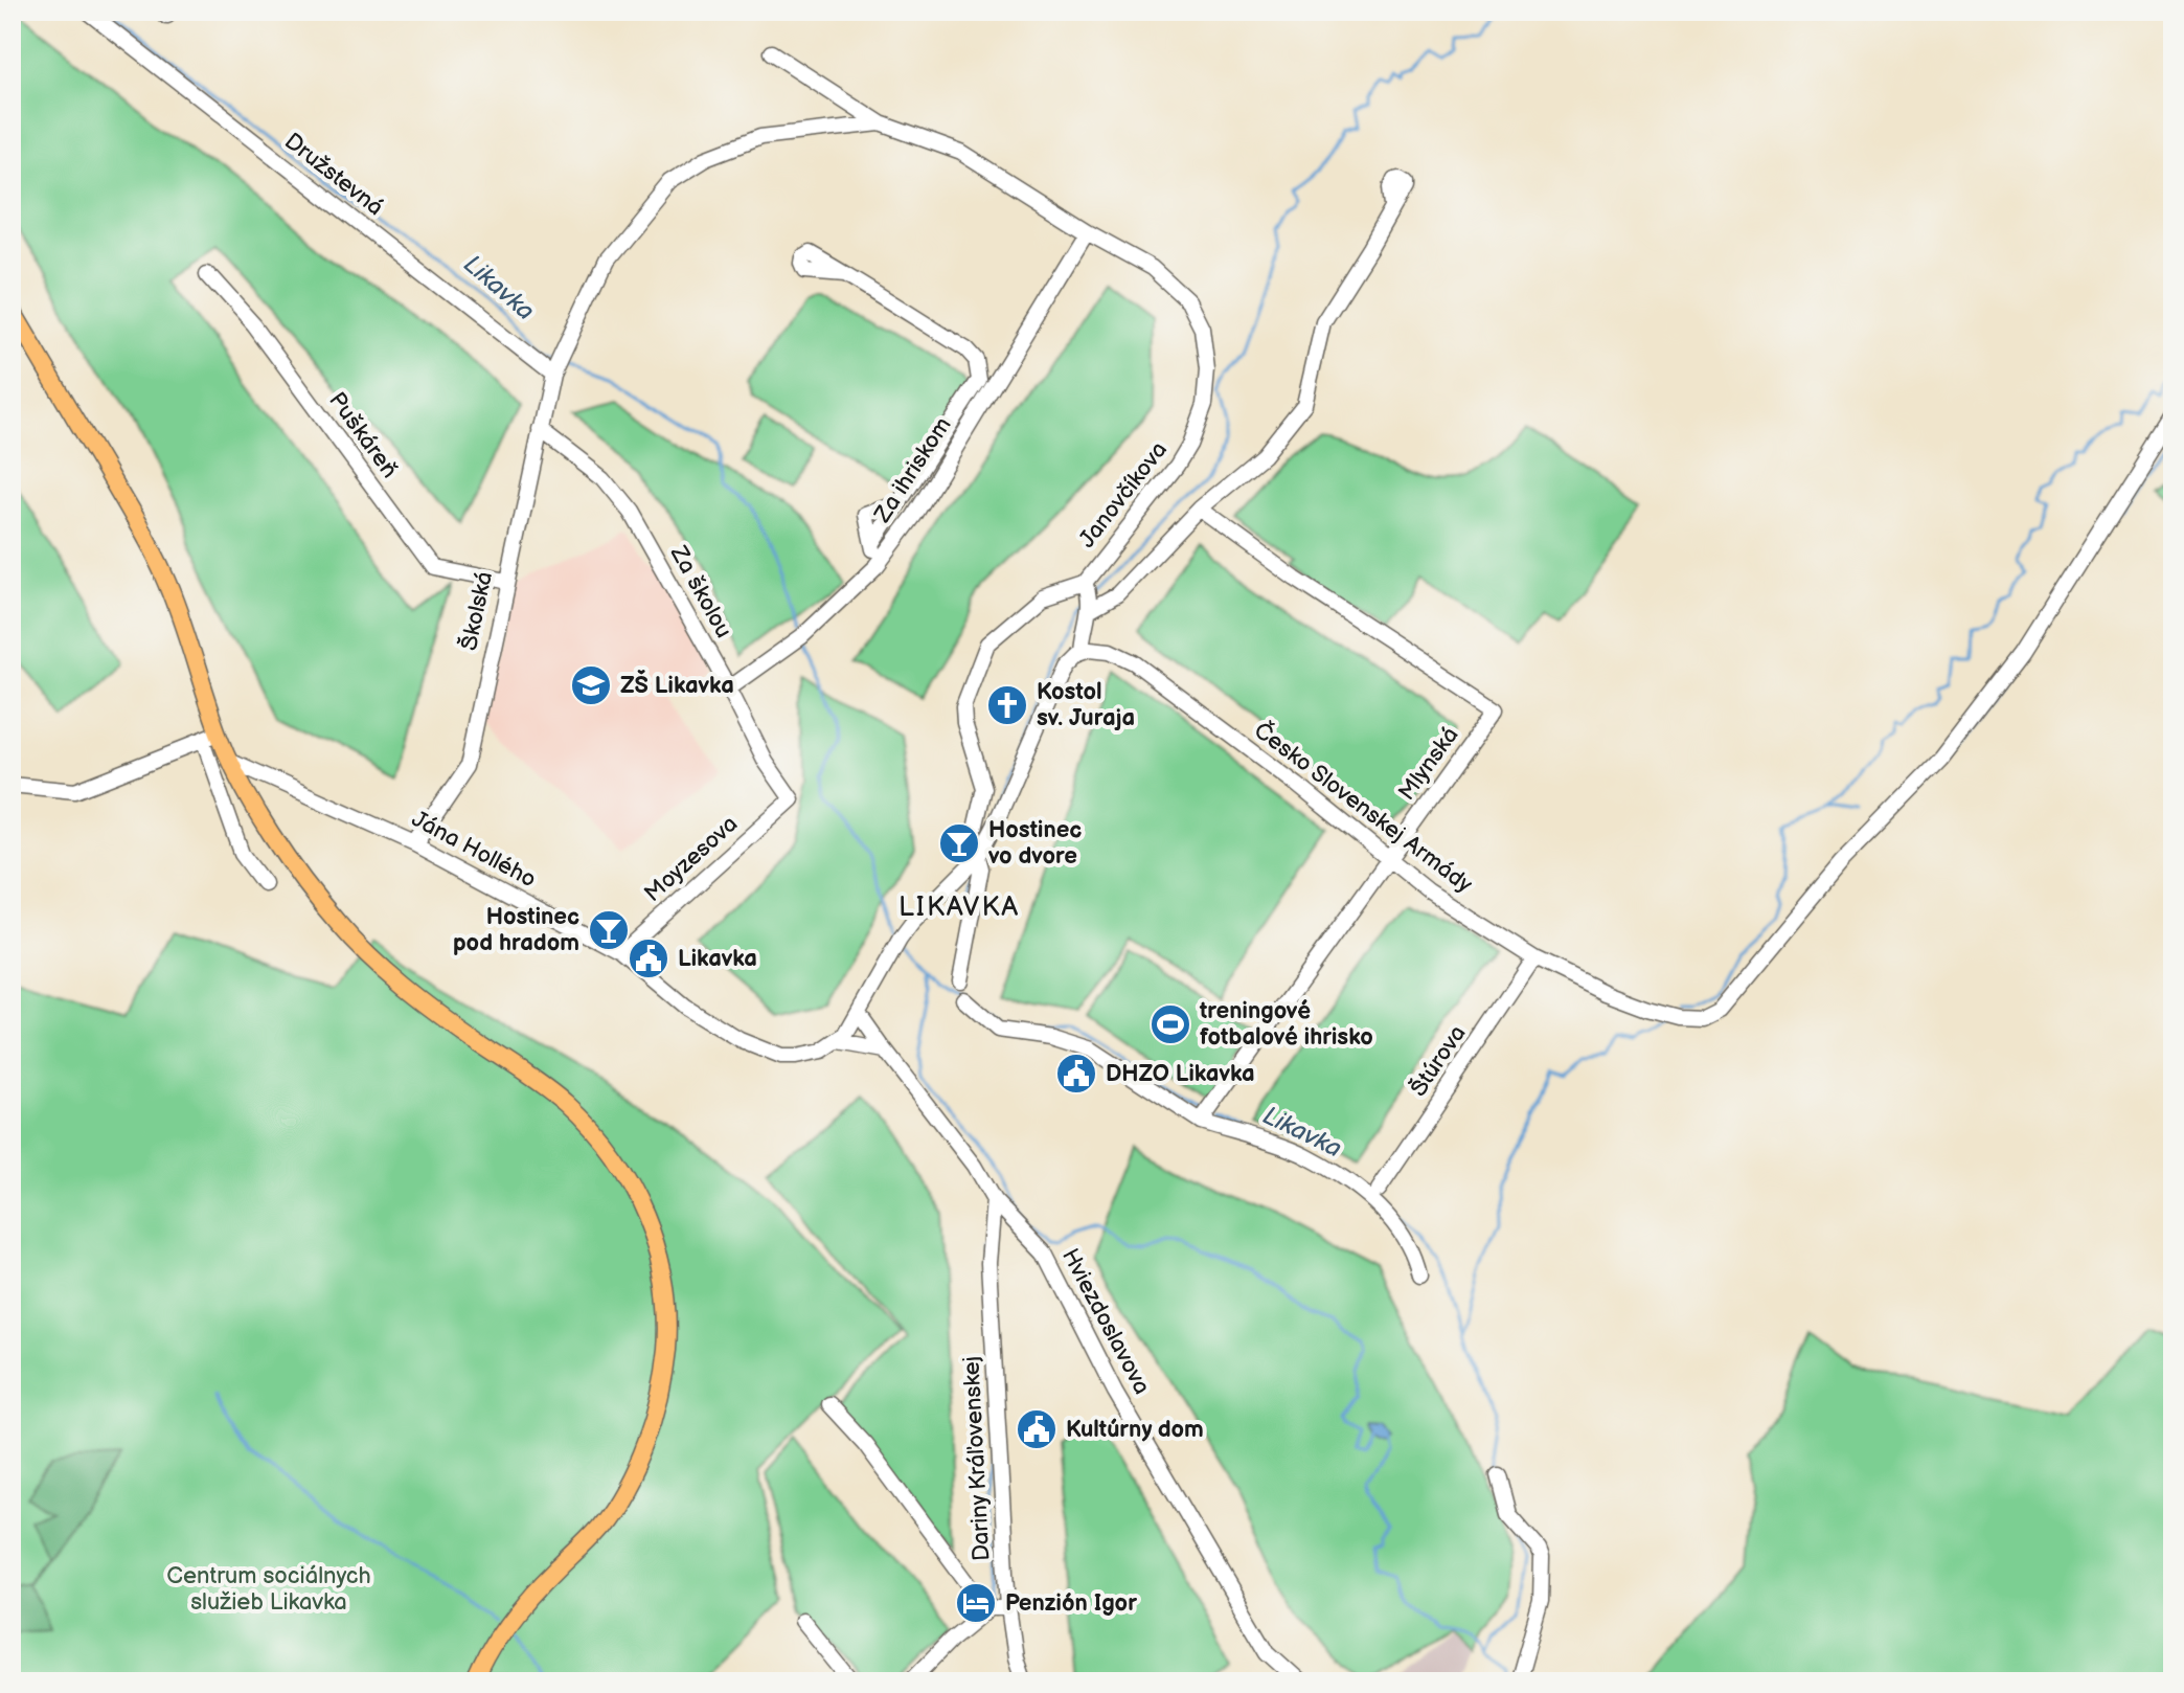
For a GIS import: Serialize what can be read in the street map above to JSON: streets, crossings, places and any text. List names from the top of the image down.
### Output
{
  "streets": {
    "street": [
      "Družstevná",
      "Puškáreň",
      "Za ihriskom",
      "Janovčíkova",
      "Za školou",
      "Školská",
      "Mlynská",
      "Česko Slovenskej Armády",
      "Jána Hollého",
      "Moyzesova",
      "Štúrova",
      "Hviezdoslavova",
      "Dariny Kráľovenskej"
    ]
  },
  "crossings": [
    ["Družstevná", "Školská"],
    ["Puškáreň", "Školská"],
    ["Za ihriskom", "Janovčíkova"],
    ["Za ihriskom", "Za školou"],
    ["Janovčíkova", "Školská"],
    ["Janovčíkova", "Česko Slovenskej Armády"],
    ["Janovčíkova", "Jána Hollého"],
    ["Za školou", "Školská"],
    ["Za školou", "Moyzesova"],
    ["Školská", "Jána Hollého"],
    ["Mlynská", "Česko Slovenskej Armády"],
    ["Česko Slovenskej Armády", "Štúrova"],
    ["Jána Hollého", "Moyzesova"],
    ["Hviezdoslavova", "Dariny Kráľovenskej"]
  ],
  "districts": ["LIKAVKA"],
  "water": ["Likavka"],
  "parks": ["Centrum sociálnych služieb Likavka"],
  "places": {
    "school or university": ["ZŠ Likavka"],
    "church": ["Kostol sv. Juraja"],
    "bar": ["Hostinec vo dvore", "Hostinec pod hradom"],
    "public building": ["Likavka", "DHZO Likavka", "Kultúrny dom"],
    "sports": ["treningové fotbalové ihrisko"],
    "hotel": ["Penzión Igor"]
  }
}
